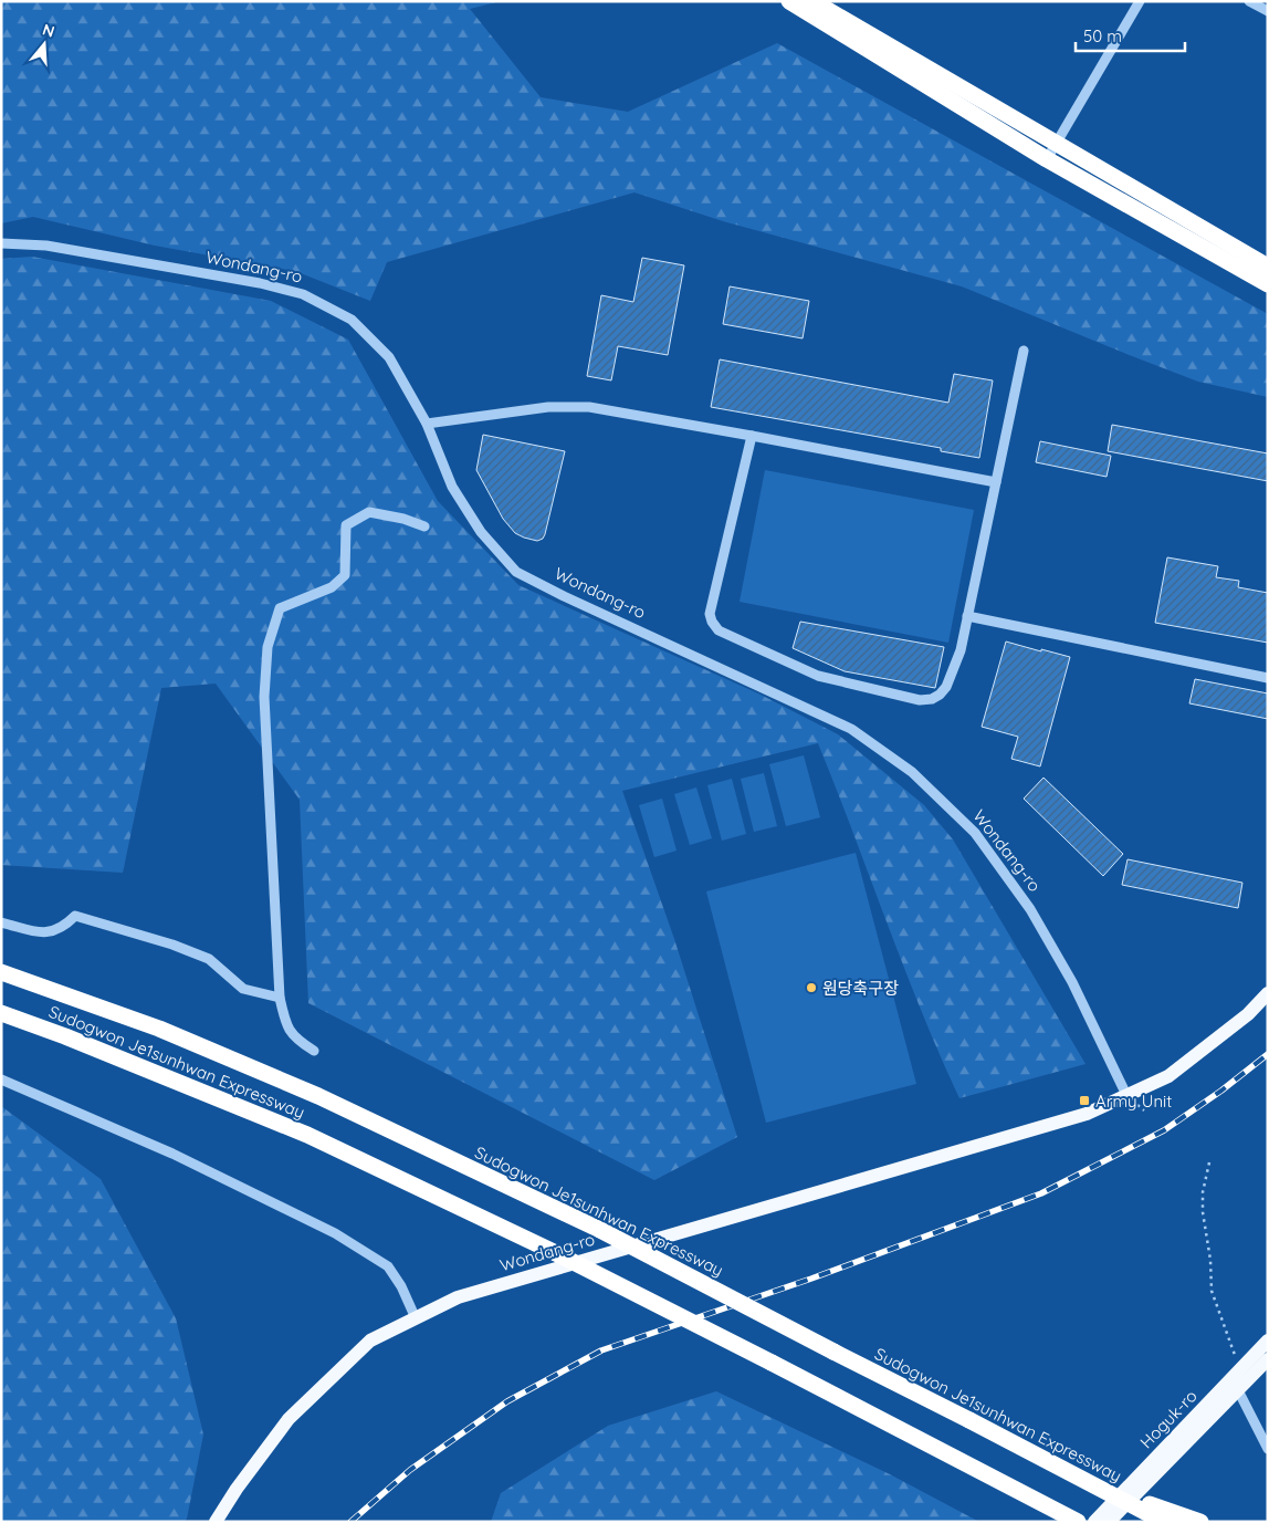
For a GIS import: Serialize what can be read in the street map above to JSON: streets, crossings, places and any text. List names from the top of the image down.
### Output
{
  "streets": {
    "highway": ["Sudogwon Je1sunhwan Expressway"],
    "main road": ["Wondang-ro", "Hoguk-ro"]
  },
  "places": {
    "other": ["원당축구장"],
    "transit": ["Army Unit"]
  },
  "scale_bar": "50 m",
  "north": "top"
}
